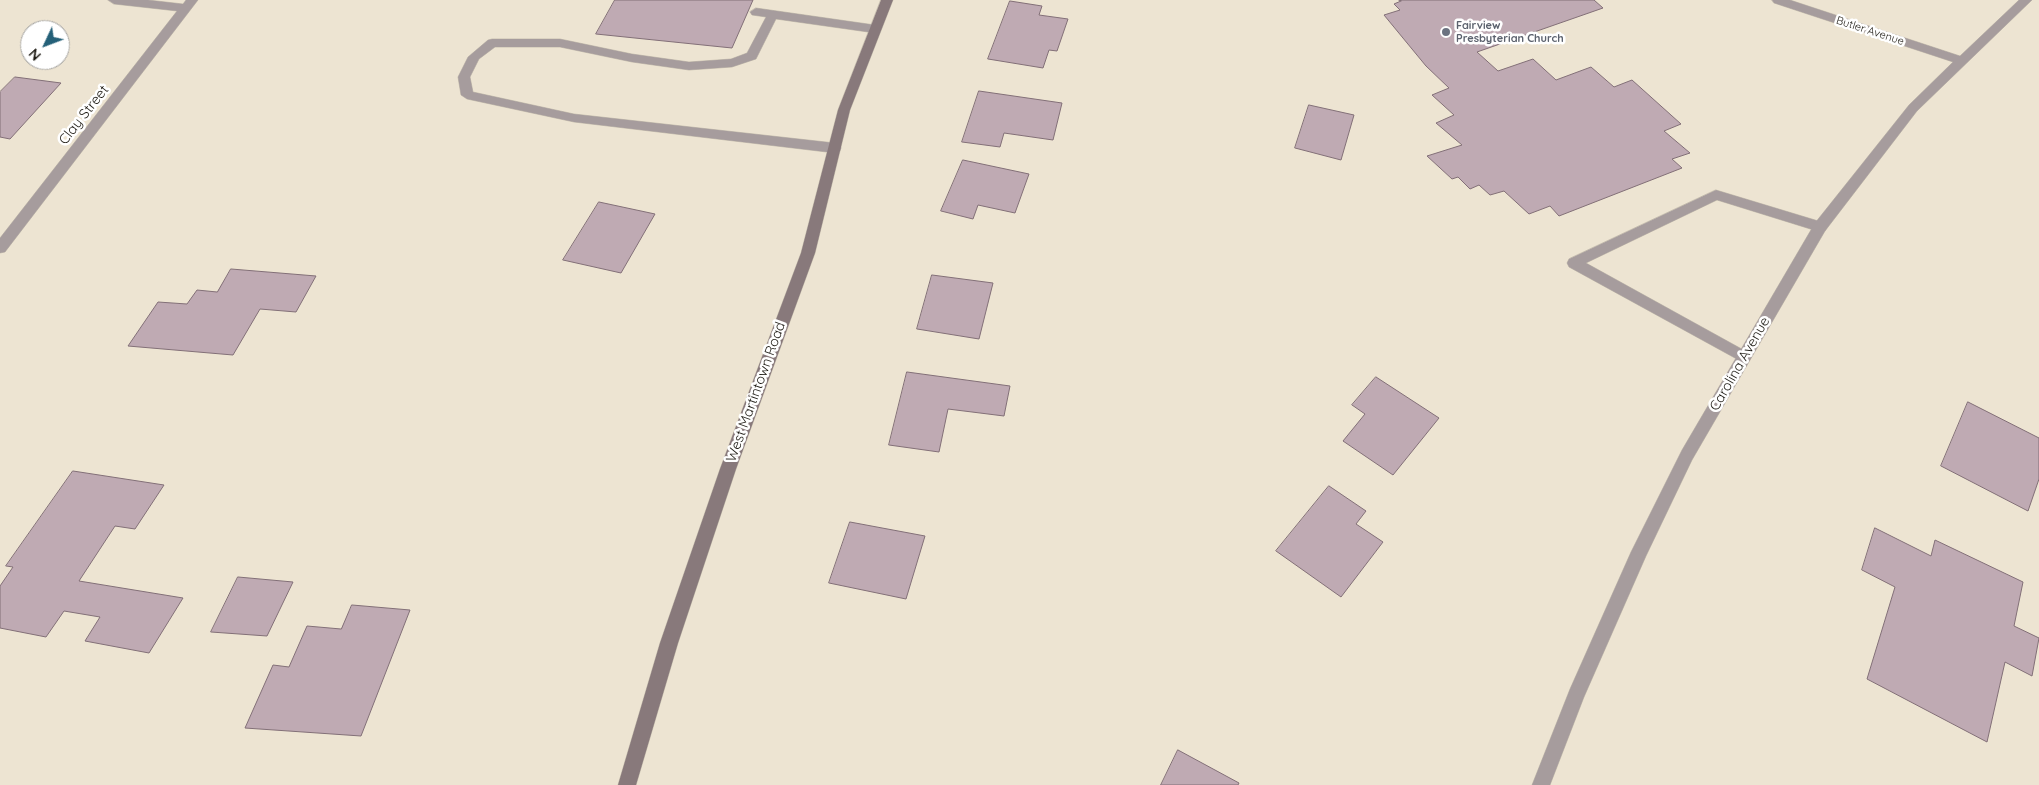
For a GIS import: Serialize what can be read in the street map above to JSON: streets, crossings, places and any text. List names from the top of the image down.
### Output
{
  "streets": {
    "main road": ["West Martintown Road"],
    "street": ["Butler Avenue", "Clay Street", "Carolina Avenue"]
  },
  "crossings": [
    ["Butler Avenue", "Carolina Avenue"]
  ],
  "places": ["Fairview Presbyterian Church"],
  "north": "bottom left"
}
